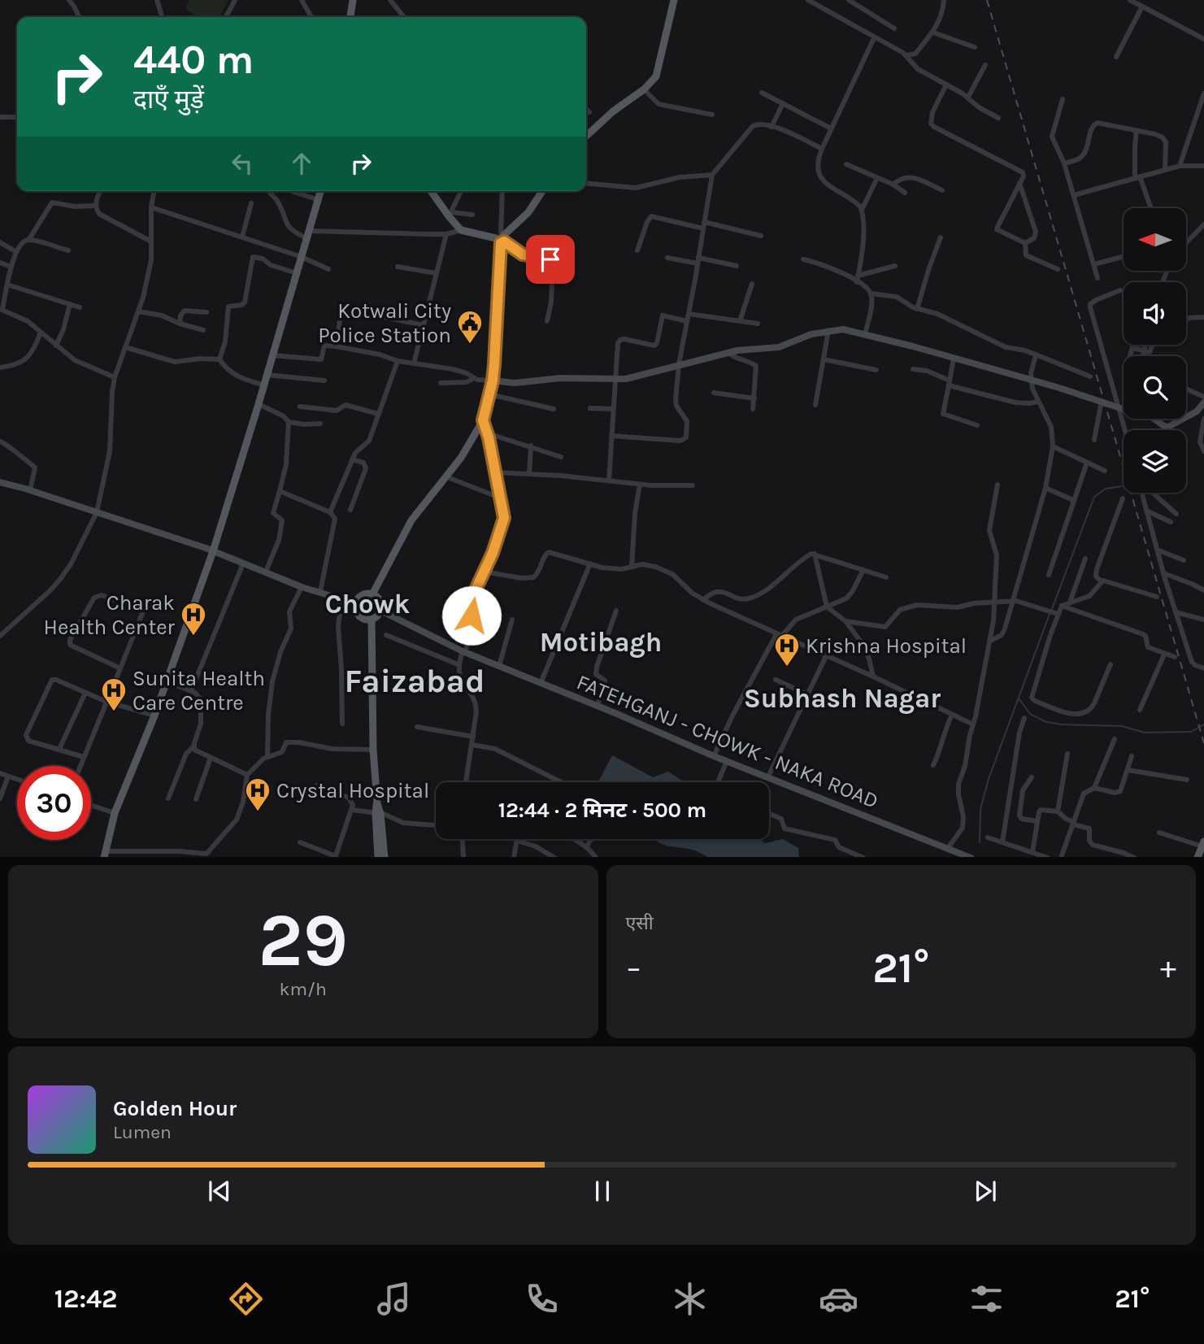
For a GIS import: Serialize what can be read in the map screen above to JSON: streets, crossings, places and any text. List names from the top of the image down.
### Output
{
  "streets": {
    "street": ["FATEHGANJ - CHOWK - NAKA ROAD"]
  },
  "districts": [
    "Chowk",
    "Motibagh",
    "Faizabad",
    "Subhash Nagar"
  ],
  "places": {
    "public building": ["Kotwali City Police Station"],
    "hospital": [
      "Charak Health Center",
      "Krishna Hospital",
      "Sunita Health Care Centre",
      "Crystal Hospital"
    ]
  },
  "north": "left",
  "page": {
    "turn": ["440 m", "दाएँ मुड़ें"],
    "limit": "30",
    "trip": "12:44 · 2 मिनट · 500 m",
    "tile": [
      ["29", "km/h"],
      "एसी"
    ],
    "heat": ["−", "21°", "+"],
    "song": ["Golden Hour", "Lumen"],
    "tabs": ["12:42", "21°"]
  }
}
